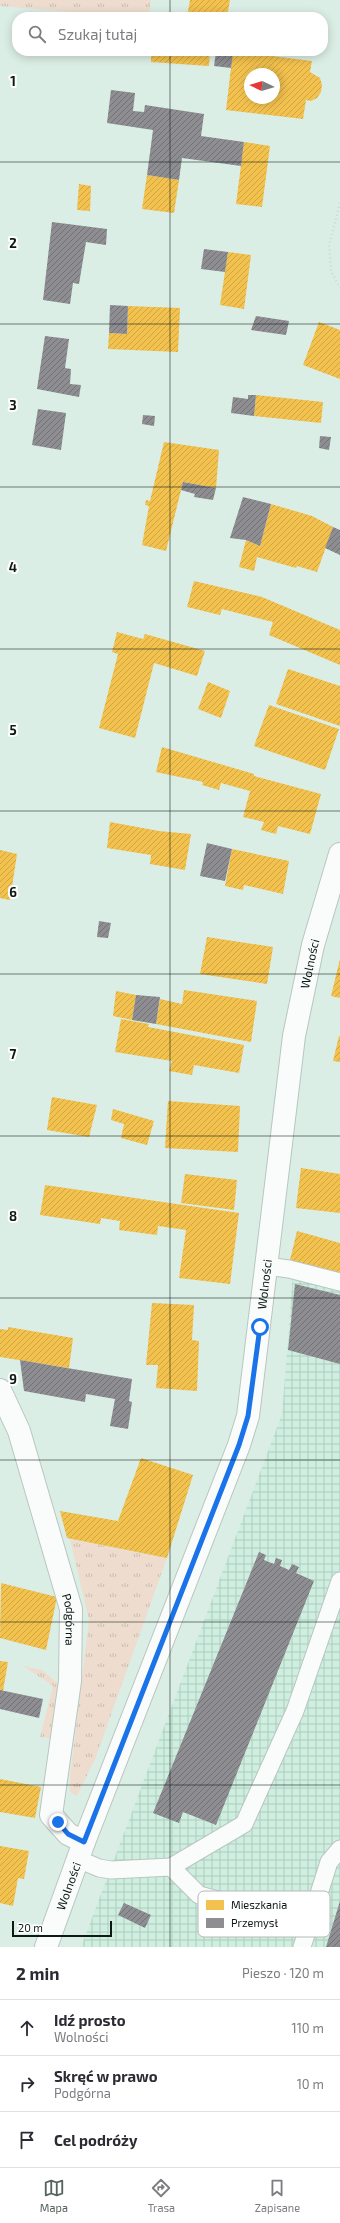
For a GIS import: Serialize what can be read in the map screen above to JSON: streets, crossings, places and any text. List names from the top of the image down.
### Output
{
  "streets": {
    "street": ["Wolności", "Podgórna"]
  },
  "crossings": [
    ["Wolności", "Podgórna"]
  ],
  "legend": ["Mieszkania", "Przemysł"],
  "scale_bar": "20 m",
  "north": "left",
  "page": {
    "search": "Szukaj tutaj",
    "scale": "20 m",
    "heading": ["2 min", "Pieszo · 120 m"],
    "list": [
      ["Idź prosto", "Wolności", "110 m"],
      ["Skręć w prawo", "Podgórna", "10 m"],
      "Cel podróży"
    ],
    "nav": ["Mapa", "Trasa", "Zapisane"]
  },
  "grid": {
    "rows": [
      "1",
      "2",
      "3",
      "4",
      "5",
      "6",
      "7",
      "8",
      "9"
    ]
  }
}
